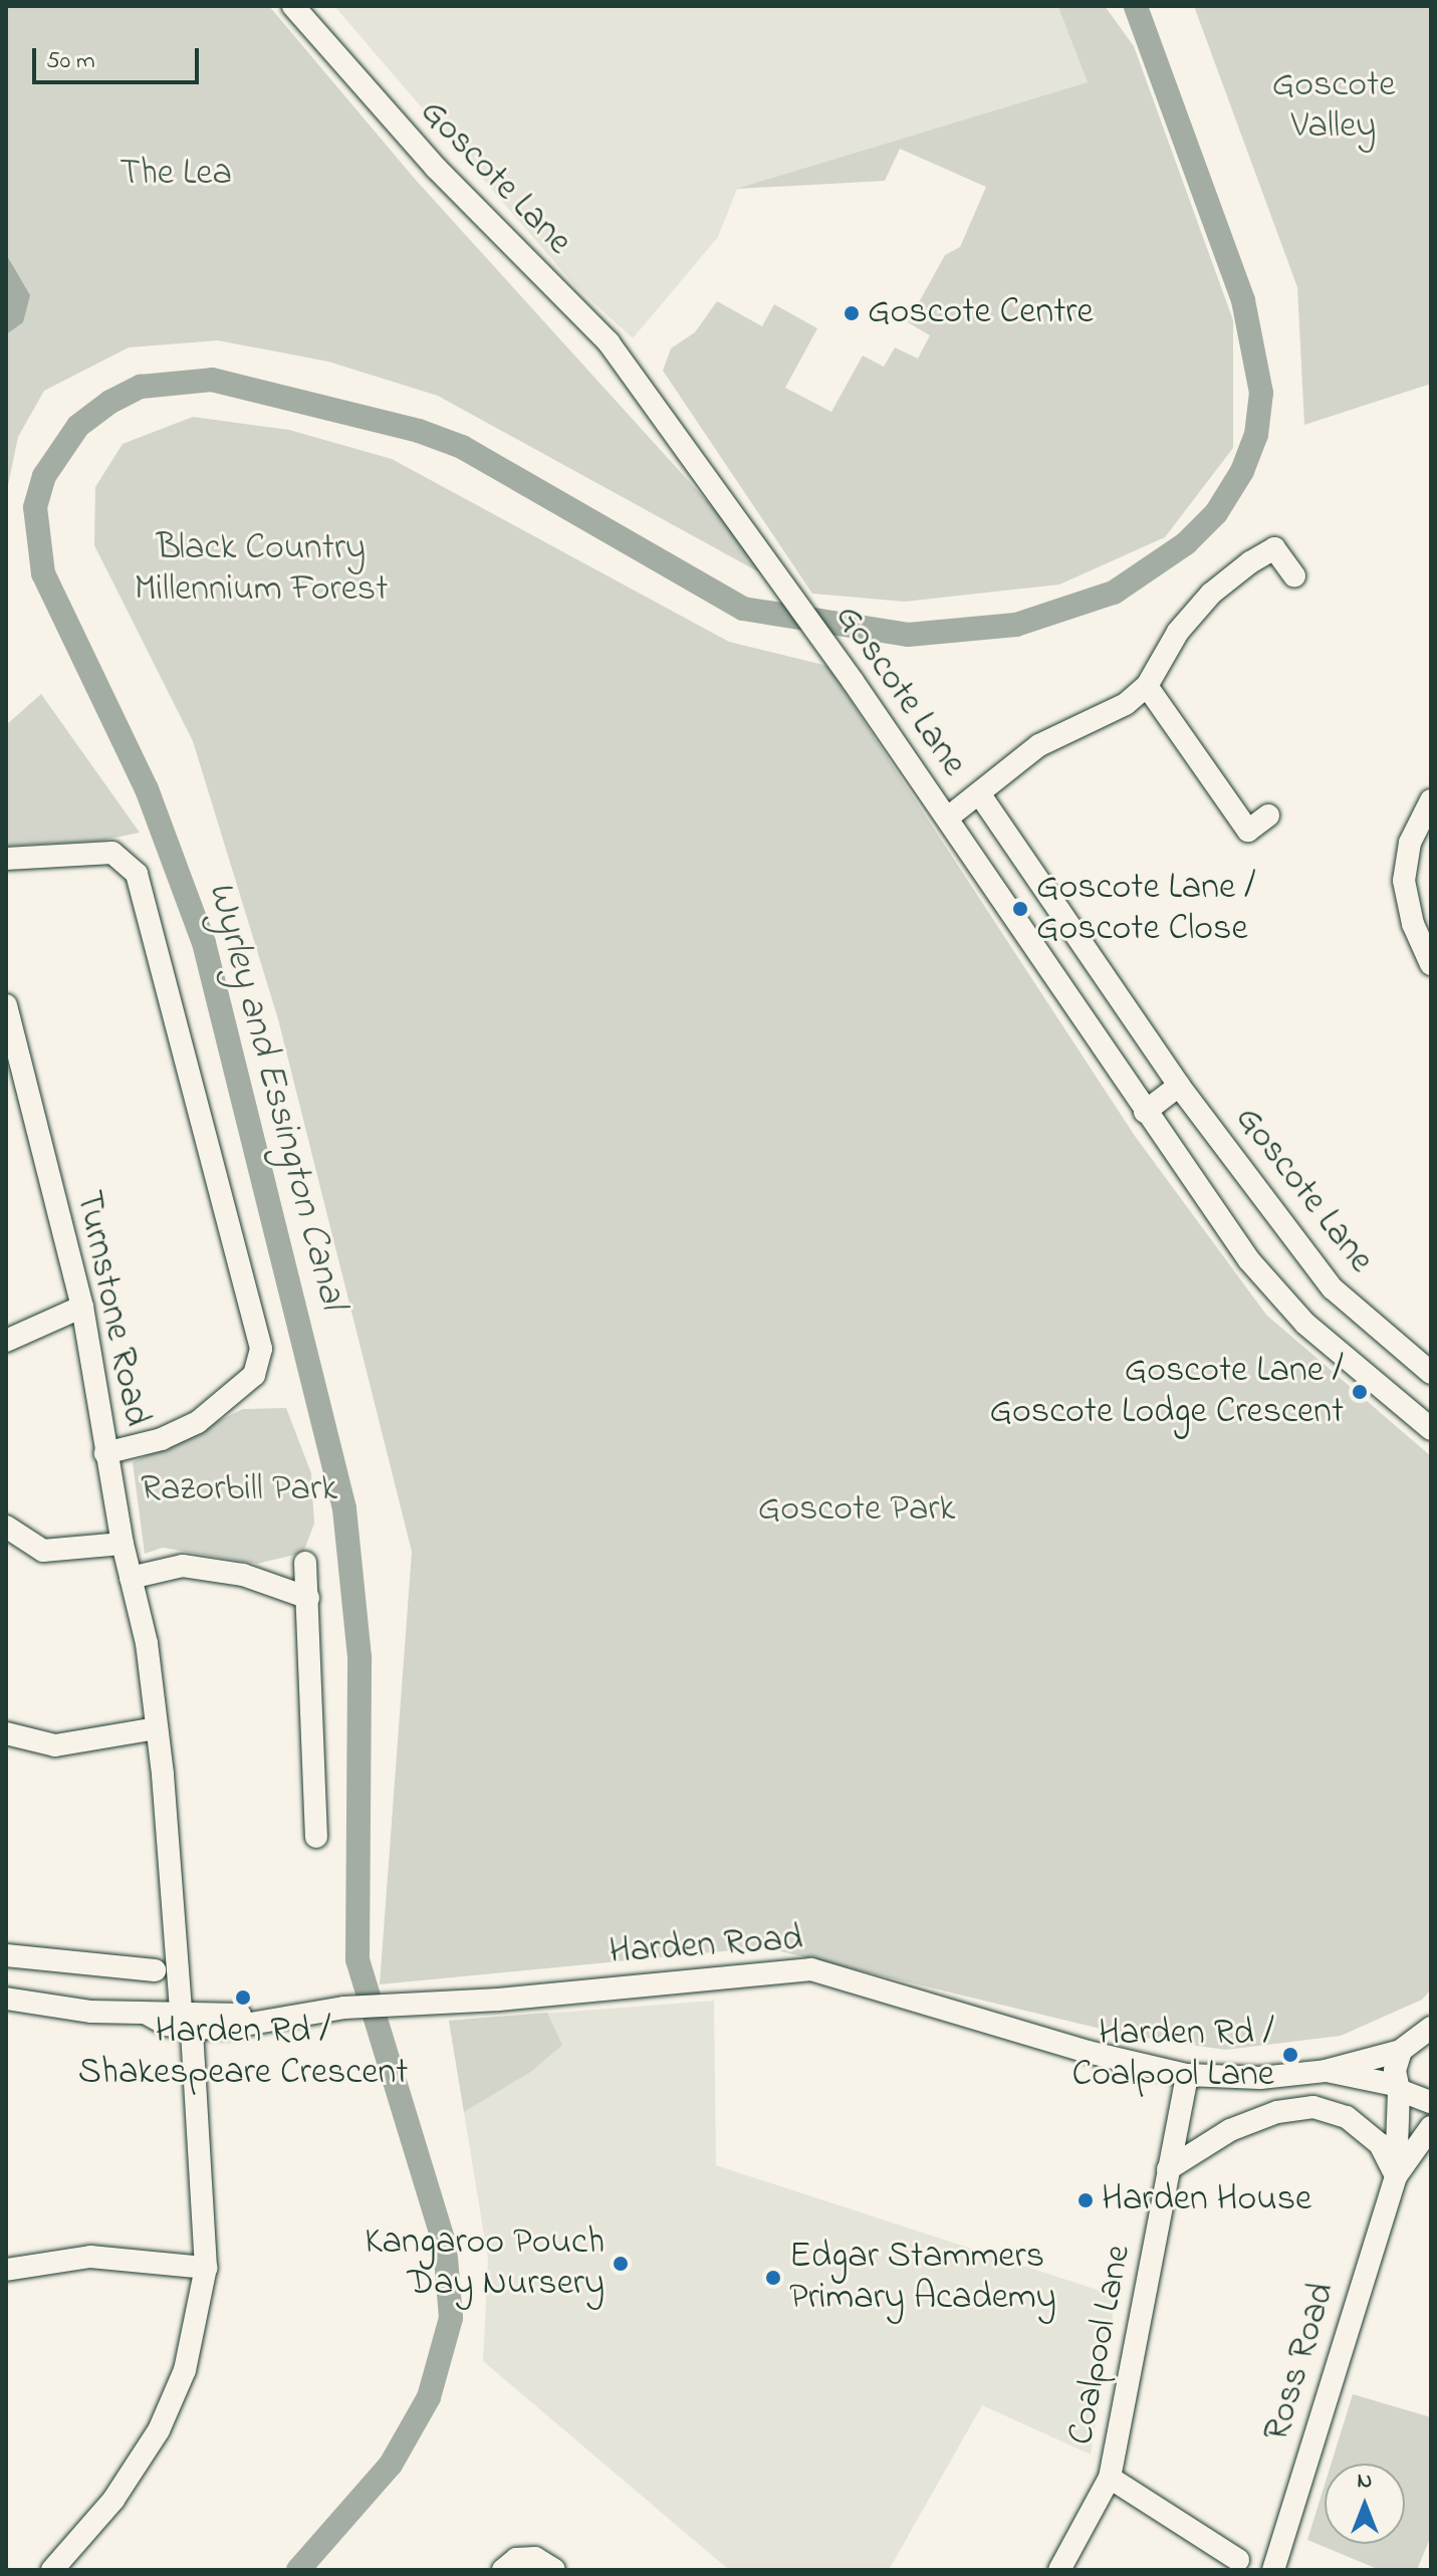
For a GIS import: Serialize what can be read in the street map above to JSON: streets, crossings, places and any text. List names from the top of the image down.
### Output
{
  "streets": {
    "street": [
      "Goscote Lane",
      "Turnstone Road",
      "Harden Road",
      "Coalpool Lane",
      "Ross Road"
    ]
  },
  "crossings": [
    ["Turnstone Road", "Harden Road"],
    ["Harden Road", "Coalpool Lane"],
    ["Harden Road", "Ross Road"]
  ],
  "water": ["Wyrley and Essington Canal"],
  "parks": [
    "Goscote Valley",
    "The Lea",
    "Black Country Millennium Forest",
    "Razorbill Park",
    "Goscote Park"
  ],
  "places": [
    "Goscote Centre",
    "Goscote Lane / Goscote Close",
    "Goscote Lane / Goscote Lodge Crescent",
    "Harden Rd / Shakespeare Crescent",
    "Harden Rd / Coalpool Lane",
    "Harden House",
    "Kangaroo Pouch Day Nursery",
    "Edgar Stammers Primary Academy"
  ],
  "scale_bar": "50 m",
  "north": "top"
}
